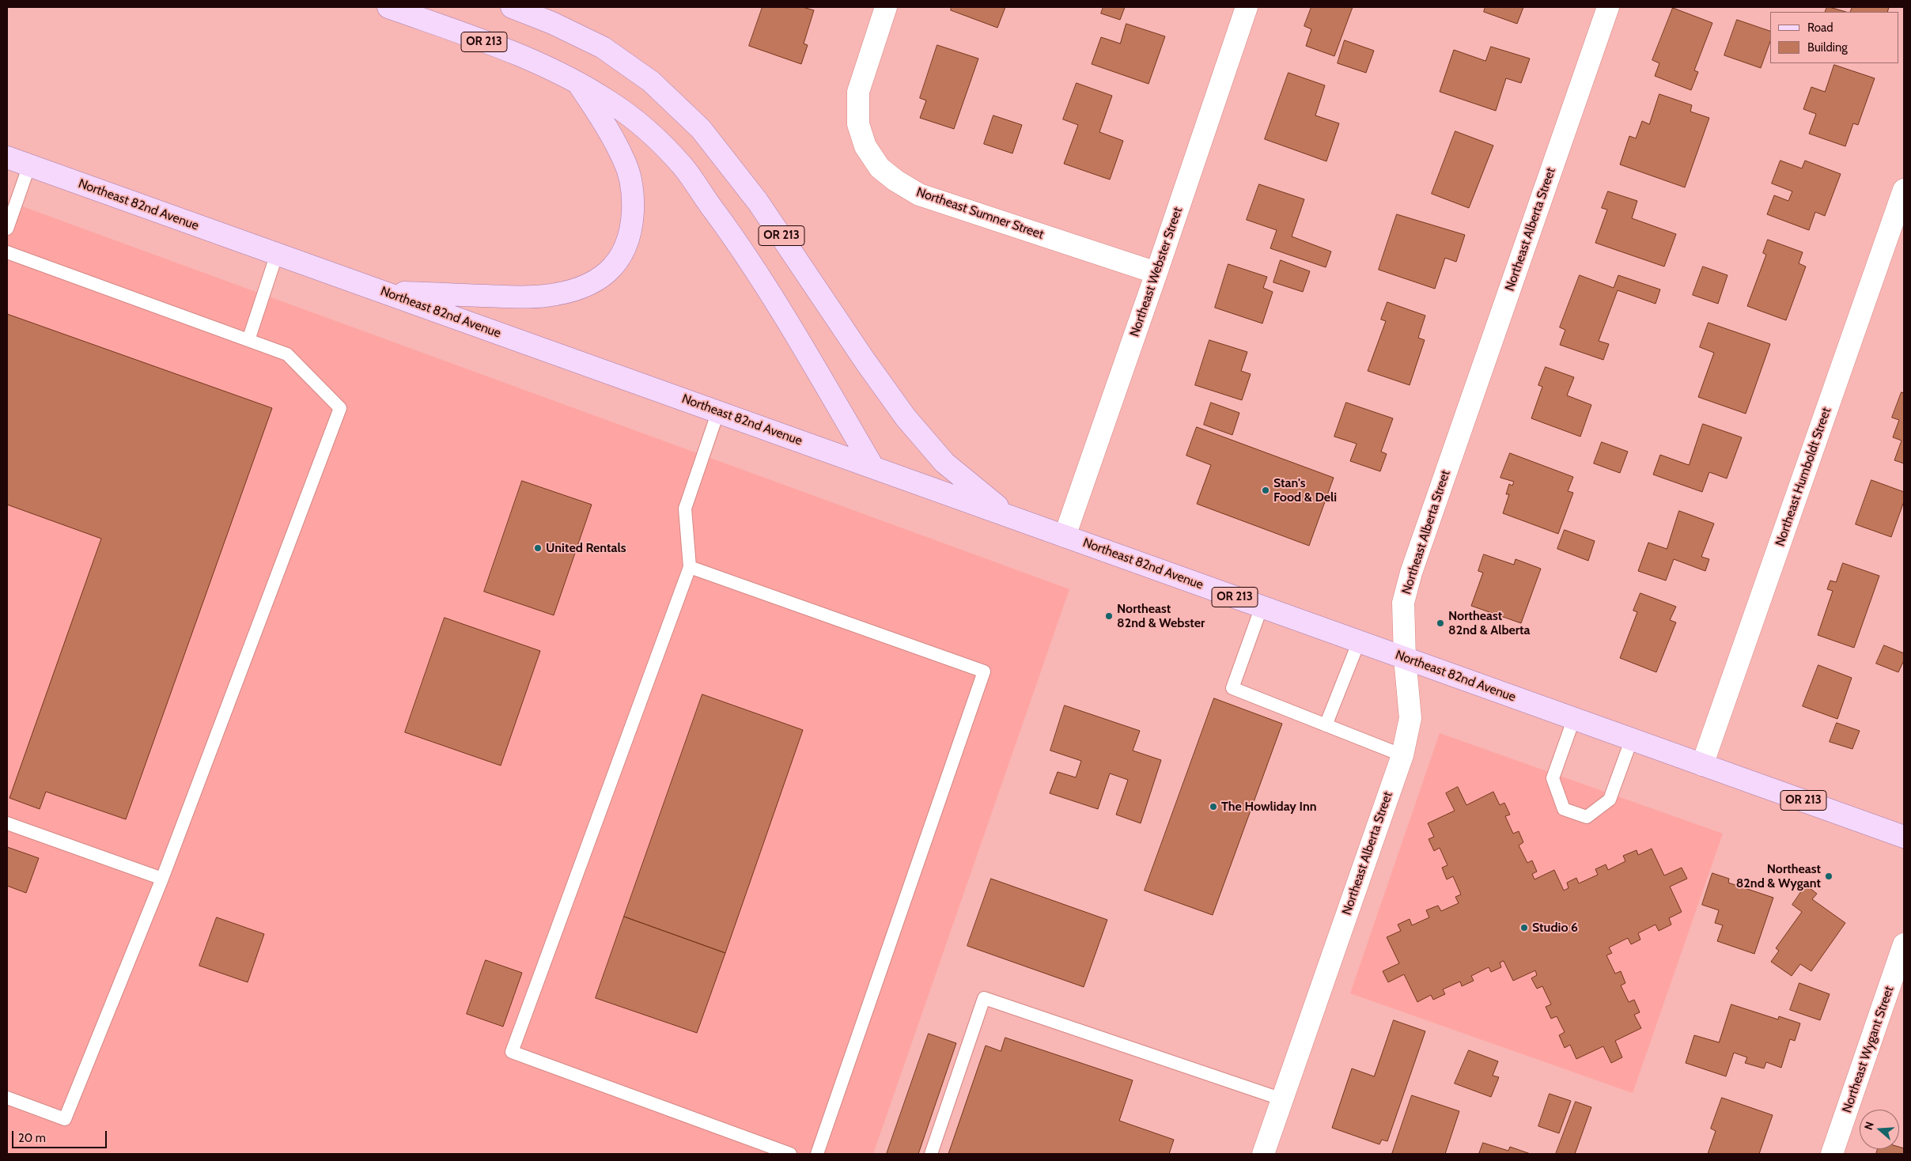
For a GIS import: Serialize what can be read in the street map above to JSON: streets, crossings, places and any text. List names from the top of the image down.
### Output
{
  "streets": {
    "main road": ["OR 213", "Northeast 82nd Avenue"],
    "street": [
      "Northeast Sumner Street",
      "Northeast Alberta Street",
      "Northeast Webster Street",
      "Northeast Humboldt Street",
      "Northeast Wygant Street"
    ]
  },
  "crossings": [
    ["OR 213", "Northeast 82nd Avenue"],
    ["Northeast 82nd Avenue", "Northeast Alberta Street"],
    ["Northeast 82nd Avenue", "Northeast Webster Street"],
    ["Northeast 82nd Avenue", "Northeast Humboldt Street"],
    ["Northeast Sumner Street", "Northeast Webster Street"]
  ],
  "places": [
    "Stan's Food & Deli",
    "United Rentals",
    "Northeast 82nd & Webster",
    "Northeast 82nd & Alberta",
    "The Howliday Inn",
    "Northeast 82nd & Wygant",
    "Studio 6"
  ],
  "legend": ["Road", "Building"],
  "scale_bar": "20 m",
  "north": "left"
}
